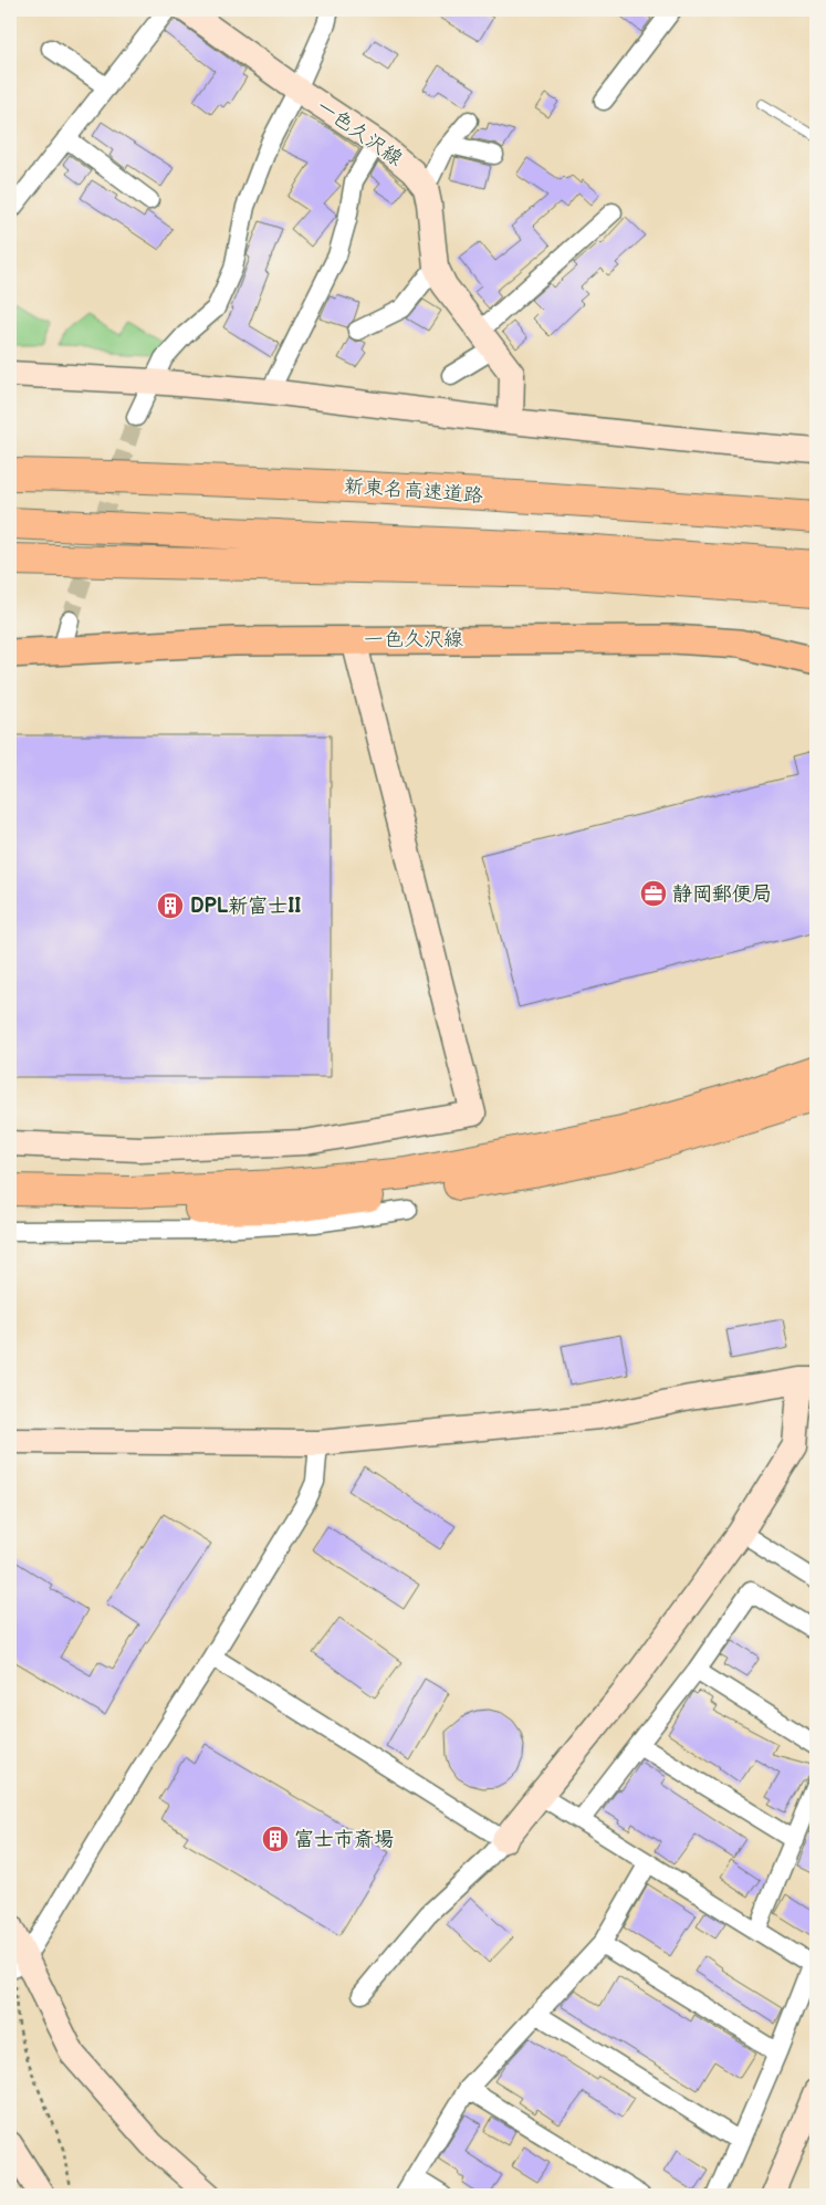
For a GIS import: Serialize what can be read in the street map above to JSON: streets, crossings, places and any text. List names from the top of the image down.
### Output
{
  "streets": {
    "highway": ["新東名高速道路"],
    "main road": ["一色久沢線"]
  },
  "places": {
    "office": ["静岡郵便局"],
    "building": ["DPL新富士II", "富士市斎場"]
  }
}
